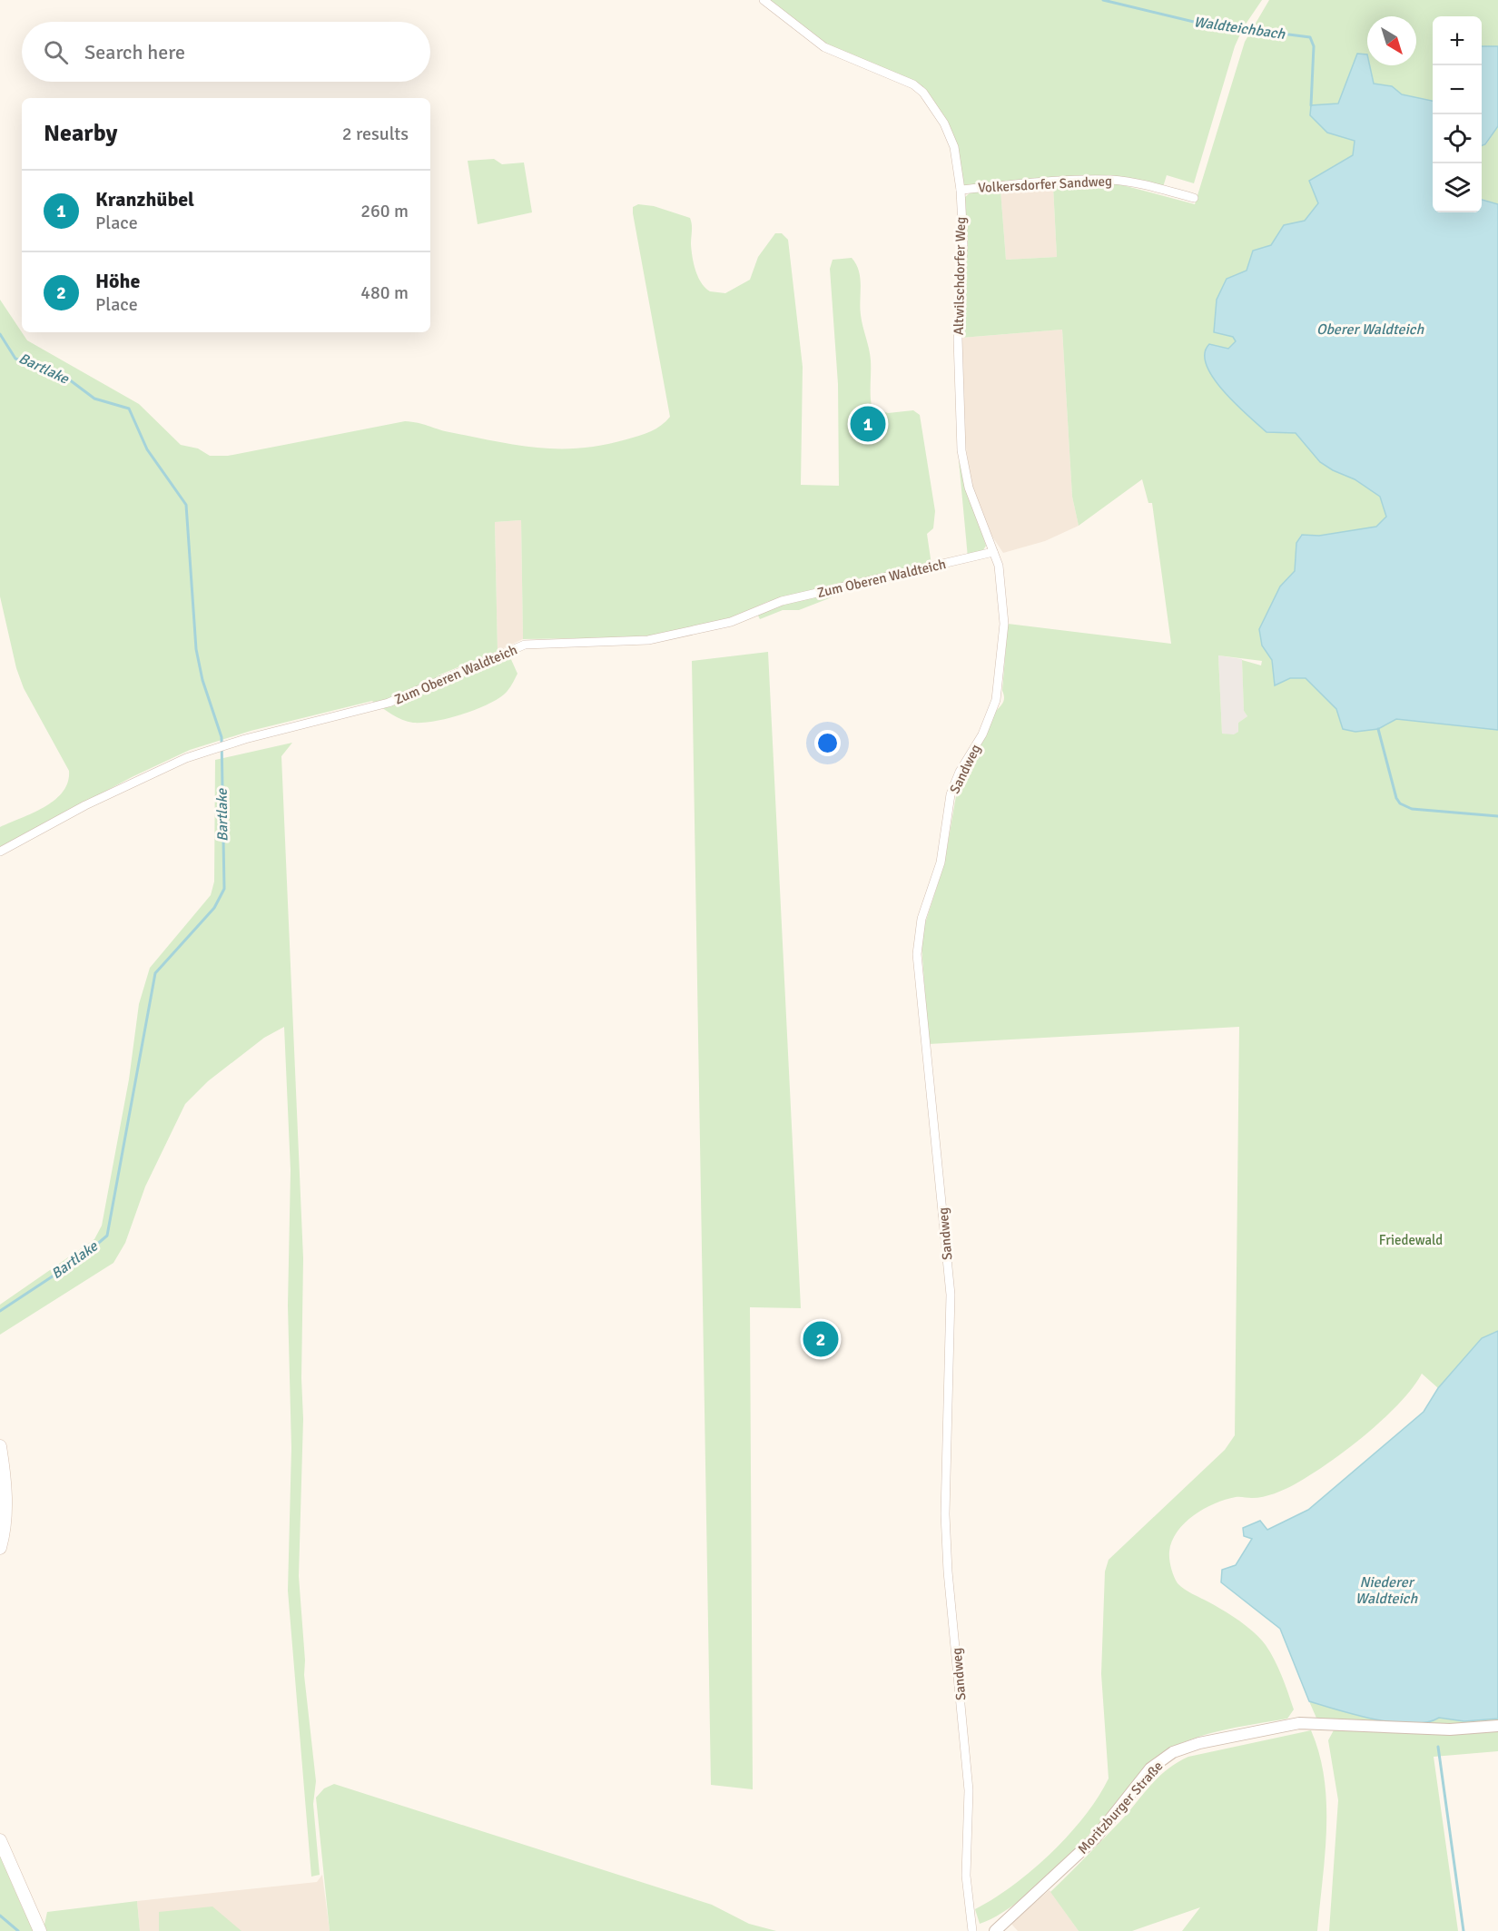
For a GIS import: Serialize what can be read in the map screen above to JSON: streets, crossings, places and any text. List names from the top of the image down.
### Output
{
  "streets": {
    "street": [
      "Volkersdorfer Sandweg",
      "Altwilschdorfer Weg",
      "Zum Oberen Waldteich",
      "Sandweg",
      "Moritzburger Straße"
    ]
  },
  "crossings": [
    ["Volkersdorfer Sandweg", "Altwilschdorfer Weg"],
    ["Altwilschdorfer Weg", "Zum Oberen Waldteich"],
    ["Altwilschdorfer Weg", "Sandweg"],
    ["Zum Oberen Waldteich", "Sandweg"]
  ],
  "water": [
    "Waldteichbach",
    "Oberer Waldteich",
    "Bartlake",
    "Niederer Waldteich"
  ],
  "parks": ["Friedewald"],
  "north": "bottom right",
  "page": {
    "map_buttons": ["+", "−"],
    "search": "Search here",
    "heading": ["Nearby", "2 results"],
    "list": [
      {
        "mark": "1",
        "name": "Kranzhübel",
        "note": "Place",
        "value": "260 m"
      },
      {
        "mark": "2",
        "name": "Höhe",
        "note": "Place",
        "value": "480 m"
      }
    ],
    "pins": ["1", "2"]
  }
}
